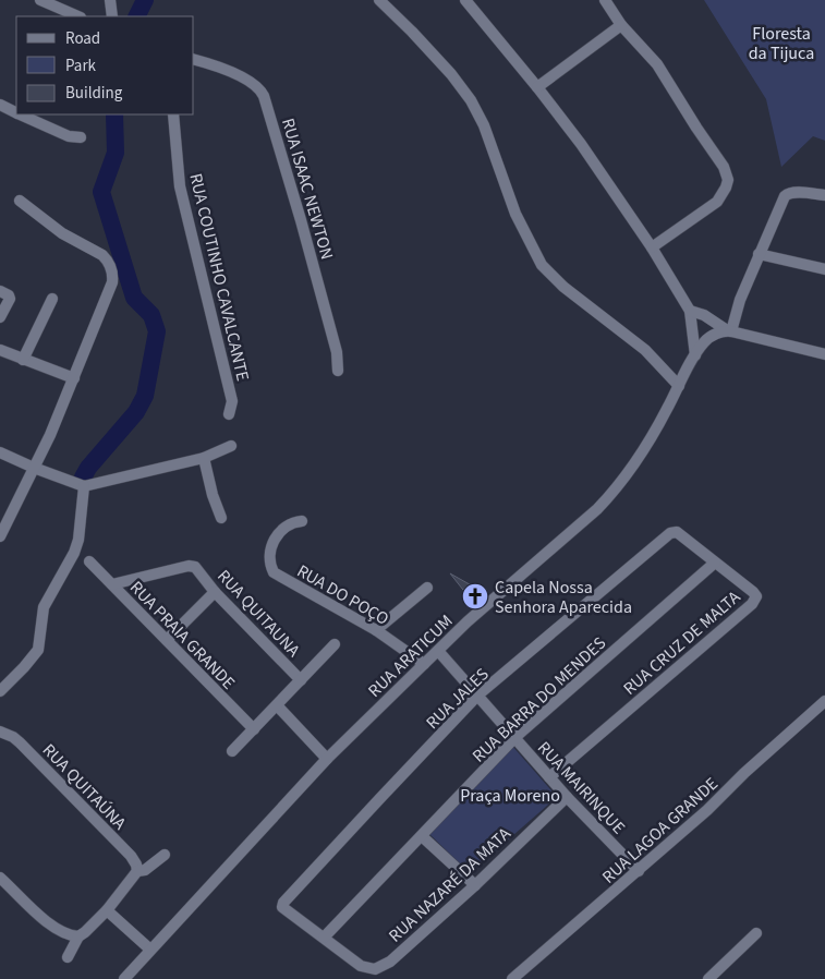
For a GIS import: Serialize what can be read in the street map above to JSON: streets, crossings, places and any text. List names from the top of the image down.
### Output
{
  "streets": {
    "street": [
      "RUA ISAAC NEWTON",
      "RUA COUTINHO CAVALCANTE",
      "RUA DO POÇO",
      "RUA QUITAUNA",
      "RUA PRAIA GRANDE",
      "RUA CRUZ DE MALTA",
      "RUA ARATICUM",
      "RUA JALES",
      "RUA BARRA DO MENDES",
      "RUA QUITAÚNA",
      "RUA MAIRINQUE",
      "RUA LAGOA GRANDE",
      "RUA NAZARÉ DA MATA"
    ]
  },
  "crossings": [
    ["RUA DO POÇO", "RUA ARATICUM"],
    ["RUA QUITAUNA", "RUA PRAIA GRANDE"],
    ["RUA CRUZ DE MALTA", "RUA JALES"],
    ["RUA CRUZ DE MALTA", "RUA BARRA DO MENDES"],
    ["RUA CRUZ DE MALTA", "RUA MAIRINQUE"],
    ["RUA ARATICUM", "RUA MAIRINQUE"],
    ["RUA JALES", "RUA BARRA DO MENDES"],
    ["RUA JALES", "RUA MAIRINQUE"],
    ["RUA JALES", "RUA NAZARÉ DA MATA"],
    ["RUA BARRA DO MENDES", "RUA MAIRINQUE"],
    ["RUA BARRA DO MENDES", "RUA NAZARÉ DA MATA"],
    ["RUA MAIRINQUE", "RUA LAGOA GRANDE"],
    ["RUA MAIRINQUE", "RUA NAZARÉ DA MATA"]
  ],
  "parks": ["Floresta da Tijuca", "Praça Moreno"],
  "places": {
    "church": ["Capela Nossa Senhora Aparecida"]
  },
  "legend": ["Road", "Park", "Building"]
}
